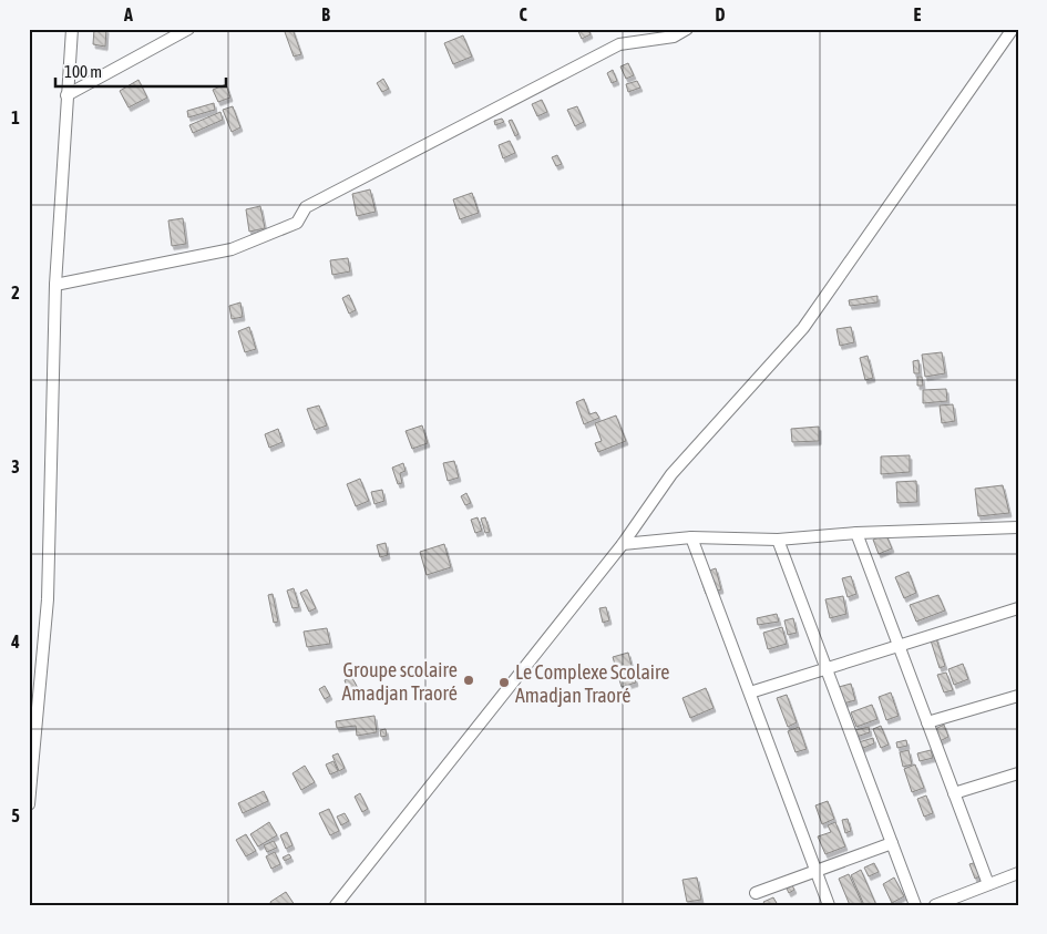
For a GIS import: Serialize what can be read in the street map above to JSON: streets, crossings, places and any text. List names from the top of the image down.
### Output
{
  "places": ["Groupe scolaire Amadjan Traoré", "Le Complexe Scolaire Amadjan Traoré"],
  "scale_bar": "100 m",
  "grid": {
    "columns": [
      "A",
      "B",
      "C",
      "D",
      "E"
    ],
    "rows": [
      "1",
      "2",
      "3",
      "4",
      "5"
    ]
  }
}
